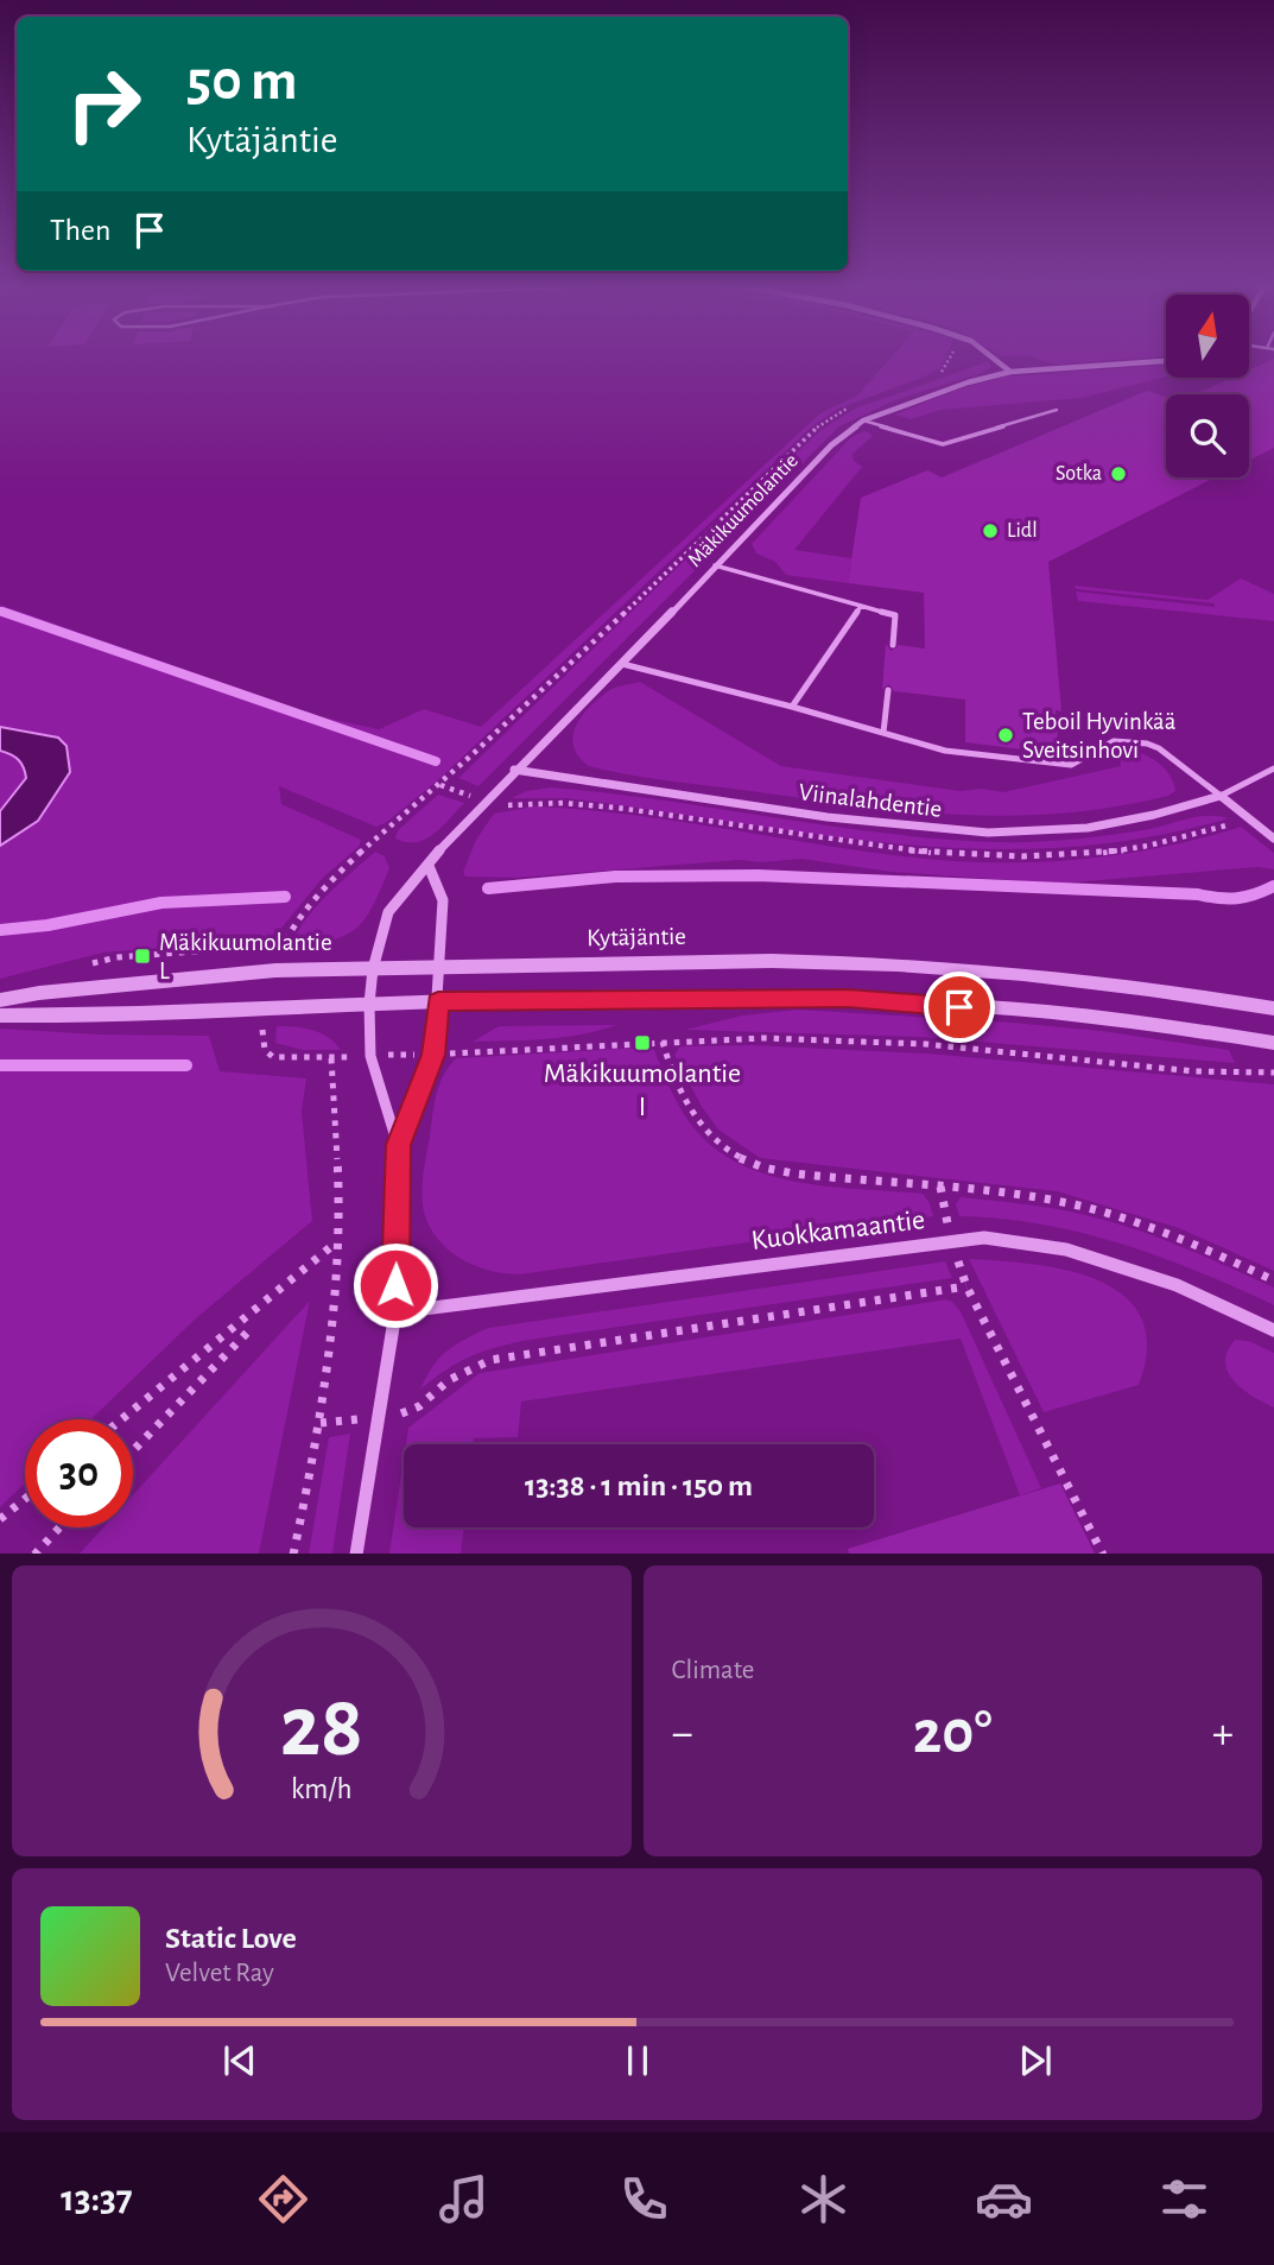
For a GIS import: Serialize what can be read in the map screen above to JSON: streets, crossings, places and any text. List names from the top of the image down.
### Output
{
  "streets": {
    "street": [
      "Mäkikuumolantie",
      "Viinalahdentie",
      "Kytäjäntie",
      "Kuokkamaantie"
    ]
  },
  "crossings": [
    ["Mäkikuumolantie", "Viinalahdentie"],
    ["Mäkikuumolantie", "Kytäjäntie"]
  ],
  "places": {
    "other": ["Sotka", "Lidl", "Teboil Hyvinkää Sveitsinhovi"],
    "transit": ["Mäkikuumolantie L", "Mäkikuumolantie I"]
  },
  "north": "top",
  "page": {
    "turn": ["50 m", "Kytäjäntie"],
    "then": "Then",
    "limit": "30",
    "trip": "13:38 · 1 min · 150 m",
    "tile": "Climate",
    "heat": ["−", "20°", "+"],
    "song": ["Static Love", "Velvet Ray"],
    "tabs": "13:37",
    "gauge": ["28", "km/h"]
  }
}
